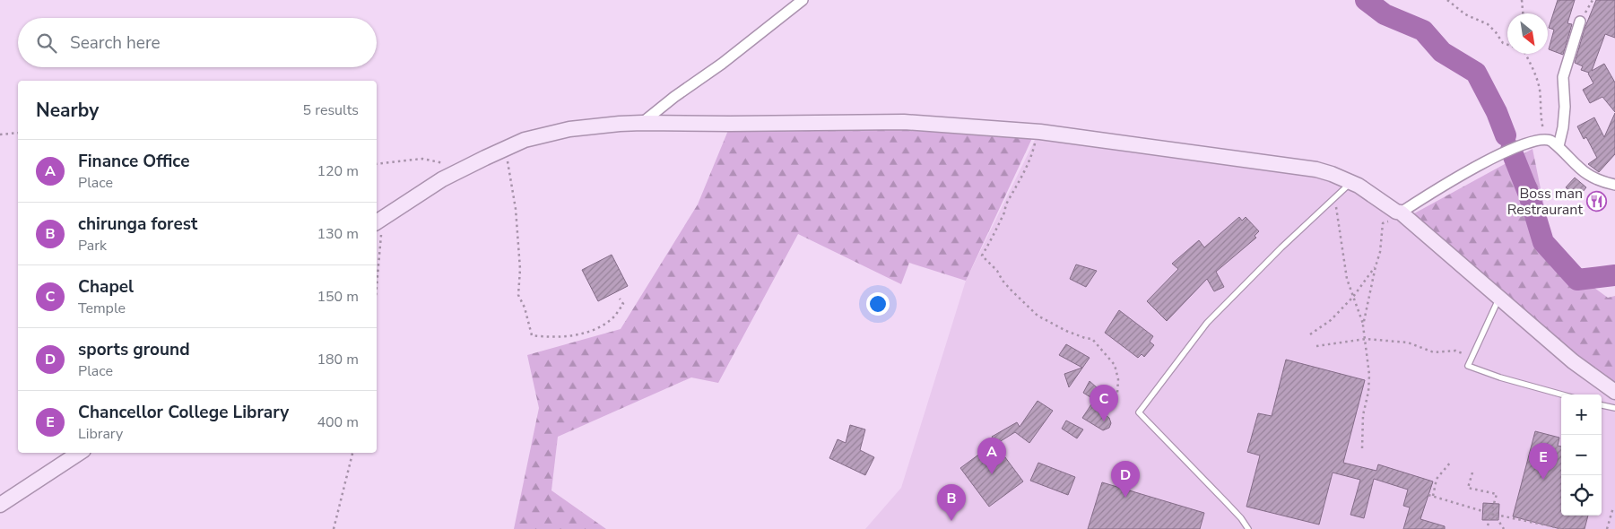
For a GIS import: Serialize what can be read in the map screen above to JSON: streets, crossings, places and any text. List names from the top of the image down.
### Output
{
  "places": {
    "restaurant": ["Boss man Restraurant"]
  },
  "north": "bottom right",
  "page": {
    "search": "Search here",
    "heading": ["Nearby", "5 results"],
    "list": [
      {
        "mark": "A",
        "name": "Finance Office",
        "note": "Place",
        "value": "120 m"
      },
      {
        "mark": "B",
        "name": "chirunga forest",
        "note": "Park",
        "value": "130 m"
      },
      {
        "mark": "C",
        "name": "Chapel",
        "note": "Temple",
        "value": "150 m"
      },
      {
        "mark": "D",
        "name": "sports ground",
        "note": "Place",
        "value": "180 m"
      },
      {
        "mark": "E",
        "name": "Chancellor College Library",
        "note": "Library",
        "value": "400 m"
      }
    ],
    "pins": [
      "C",
      "A",
      "E",
      "D",
      "B"
    ],
    "map_buttons": ["+", "−"]
  }
}
